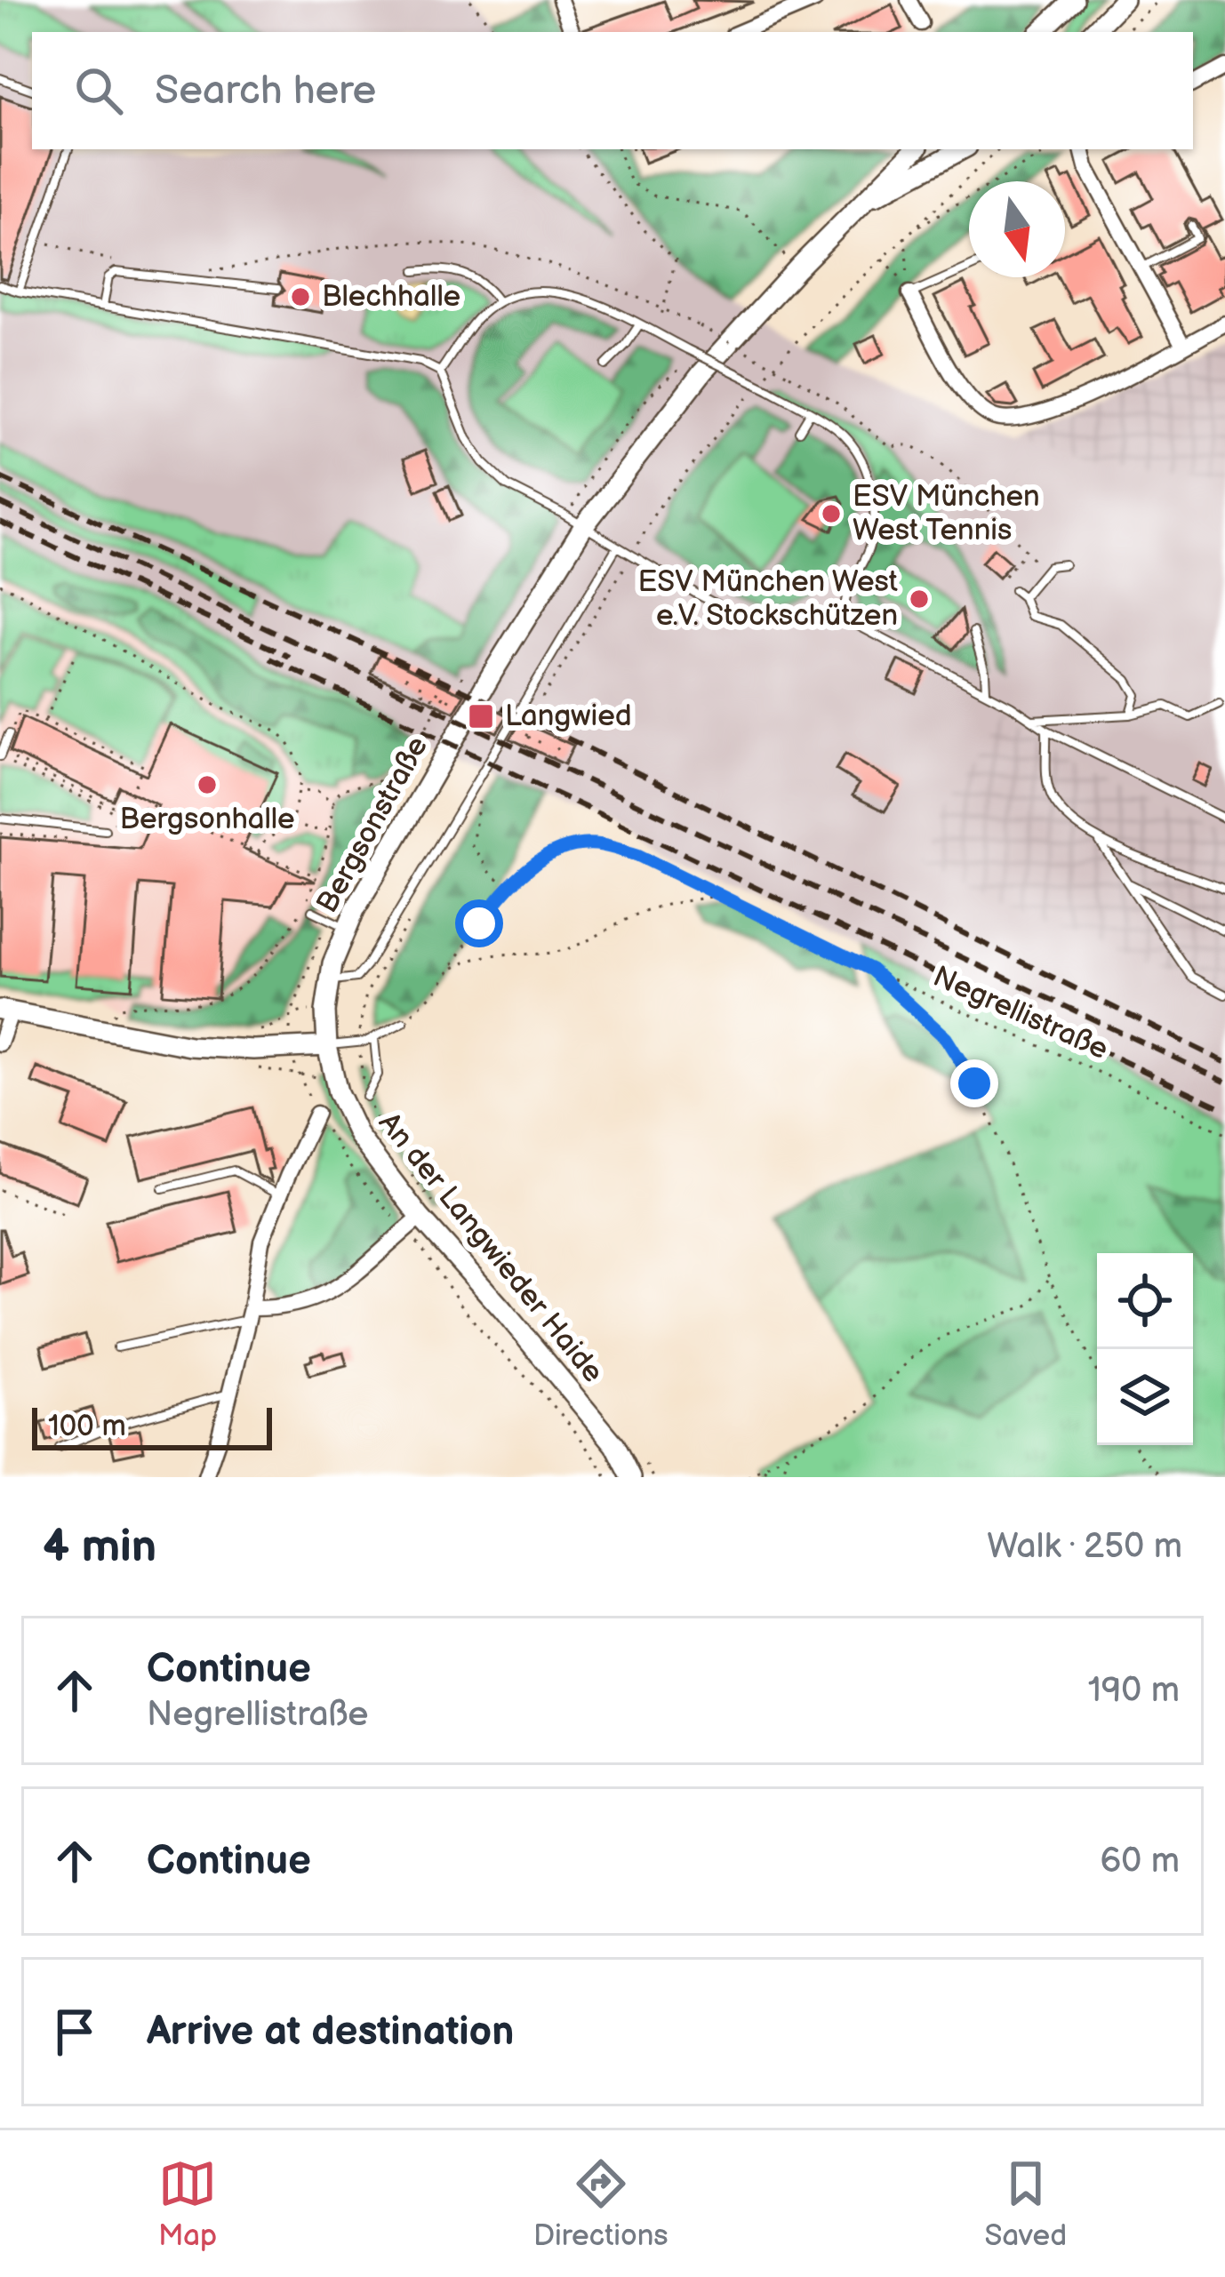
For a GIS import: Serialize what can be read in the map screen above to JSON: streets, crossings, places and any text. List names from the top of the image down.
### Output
{
  "streets": {
    "street": ["Bergsonstraße", "An der Langwieder Haide"],
    "path": ["Negrellistraße"]
  },
  "crossings": [
    ["Bergsonstraße", "An der Langwieder Haide"]
  ],
  "places": {
    "other": [
      "Blechhalle",
      "ESV München West Tennis",
      "ESV München West e.V. Stockschützen",
      "Bergsonhalle"
    ],
    "transit": ["Langwied"]
  },
  "scale_bar": "100 m",
  "north": "bottom",
  "page": {
    "search": "Search here",
    "scale": "100 m",
    "heading": ["4 min", "Walk · 250 m"],
    "list": [
      ["Continue", "Negrellistraße", "190 m"],
      ["Continue", "60 m"],
      "Arrive at destination"
    ],
    "nav": ["Map", "Directions", "Saved"]
  }
}
